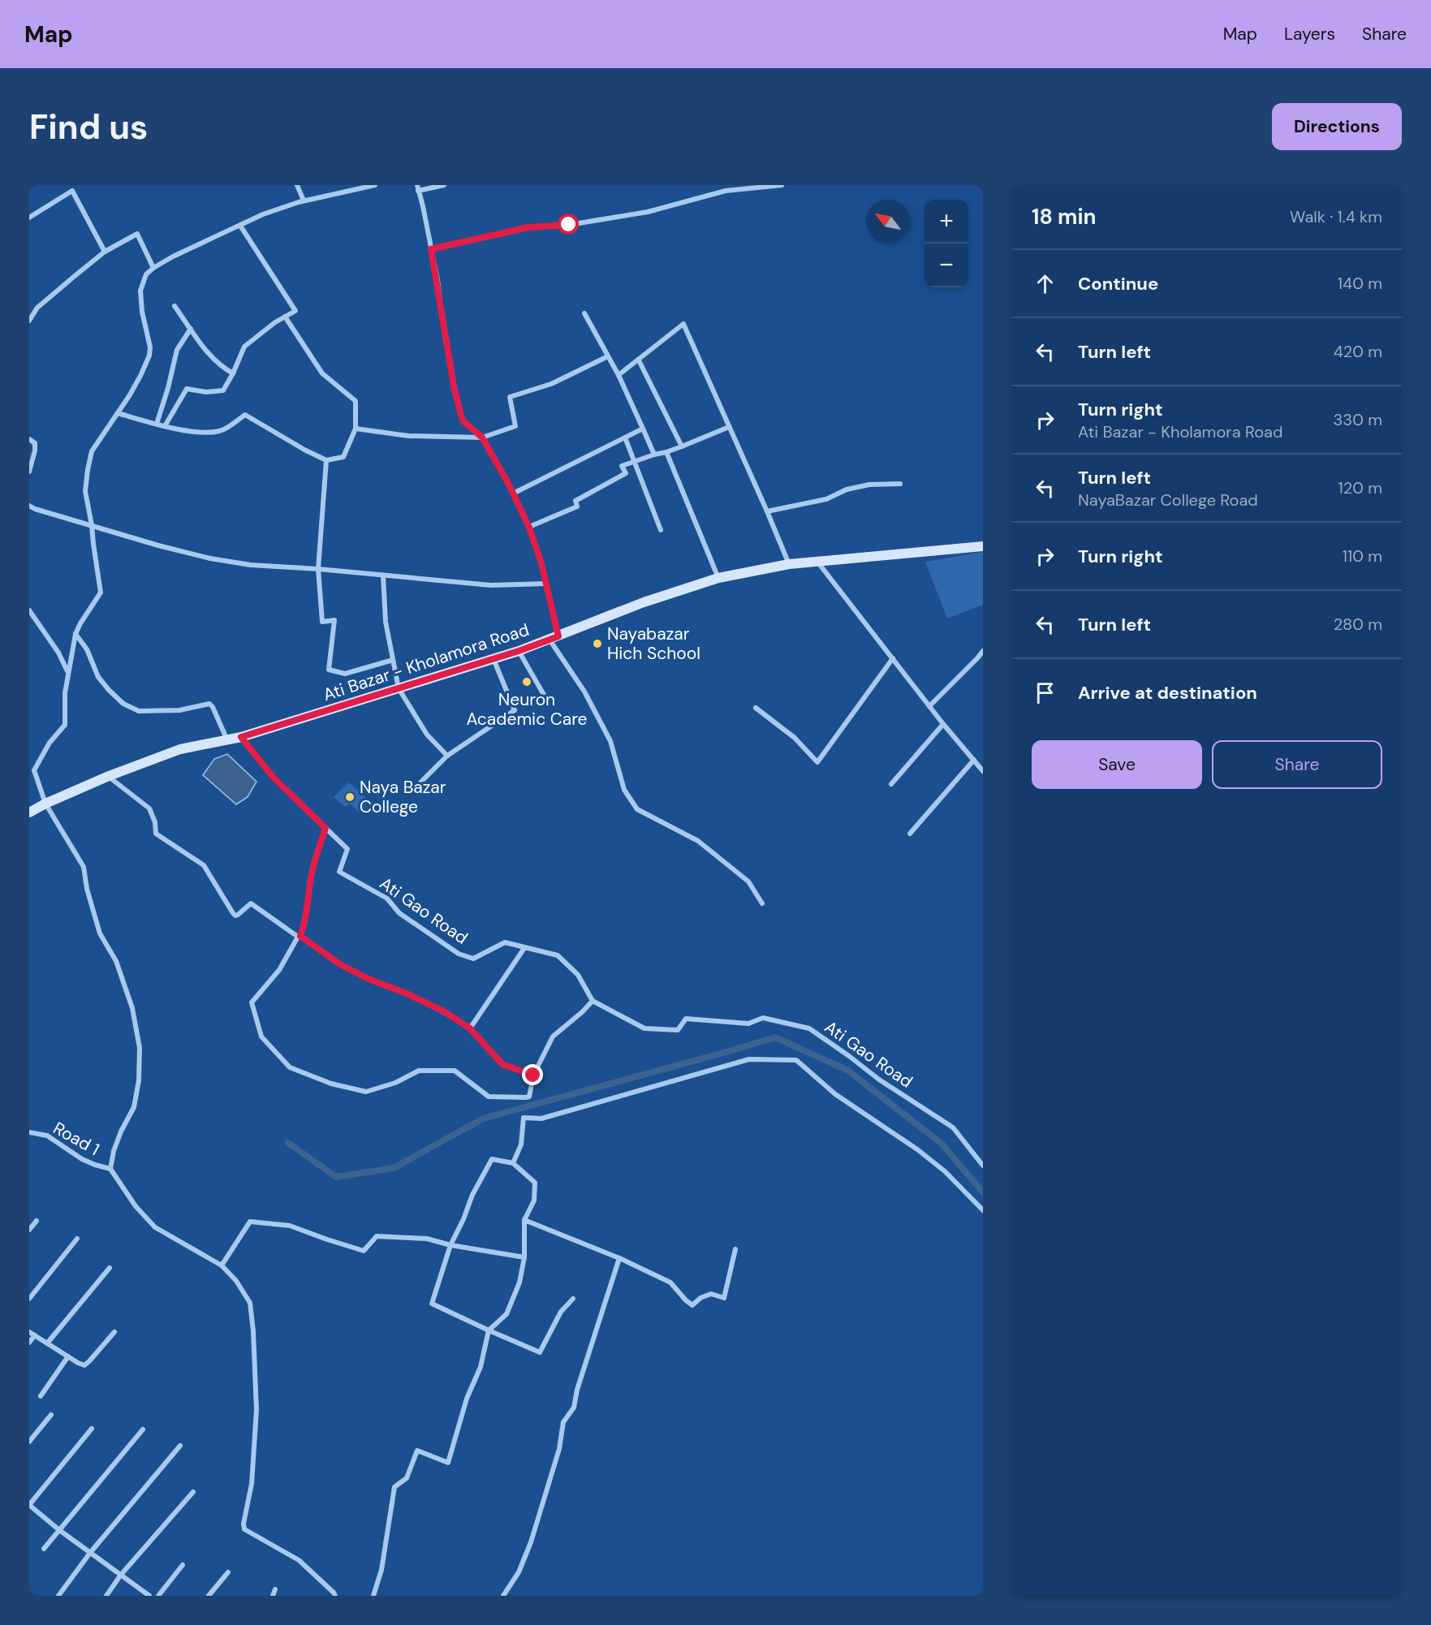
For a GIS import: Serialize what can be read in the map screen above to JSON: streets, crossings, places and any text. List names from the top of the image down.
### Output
{
  "streets": {
    "main road": ["Ati Bazar - Kholamora Road"],
    "street": ["Ati Gao Road", "Road 1"]
  },
  "places": ["Nayabazar Hich School", "Neuron Academic Care", "Naya Bazar College"],
  "north": "top left",
  "page": {
    "header": "Map",
    "nav": ["Map", "Layers", "Share"],
    "buttons": [
      "Directions",
      ["Save", "Share"]
    ],
    "title": "Find us",
    "heading": ["18 min", "Walk · 1.4 km"],
    "map_buttons": ["+", "−"],
    "list": [
      ["Continue", "140 m"],
      ["Turn left", "420 m"],
      ["Turn right", "Ati Bazar - Kholamora Road", "330 m"],
      ["Turn left", "NayaBazar College Road", "120 m"],
      ["Turn right", "110 m"],
      ["Turn left", "280 m"],
      "Arrive at destination"
    ]
  }
}
